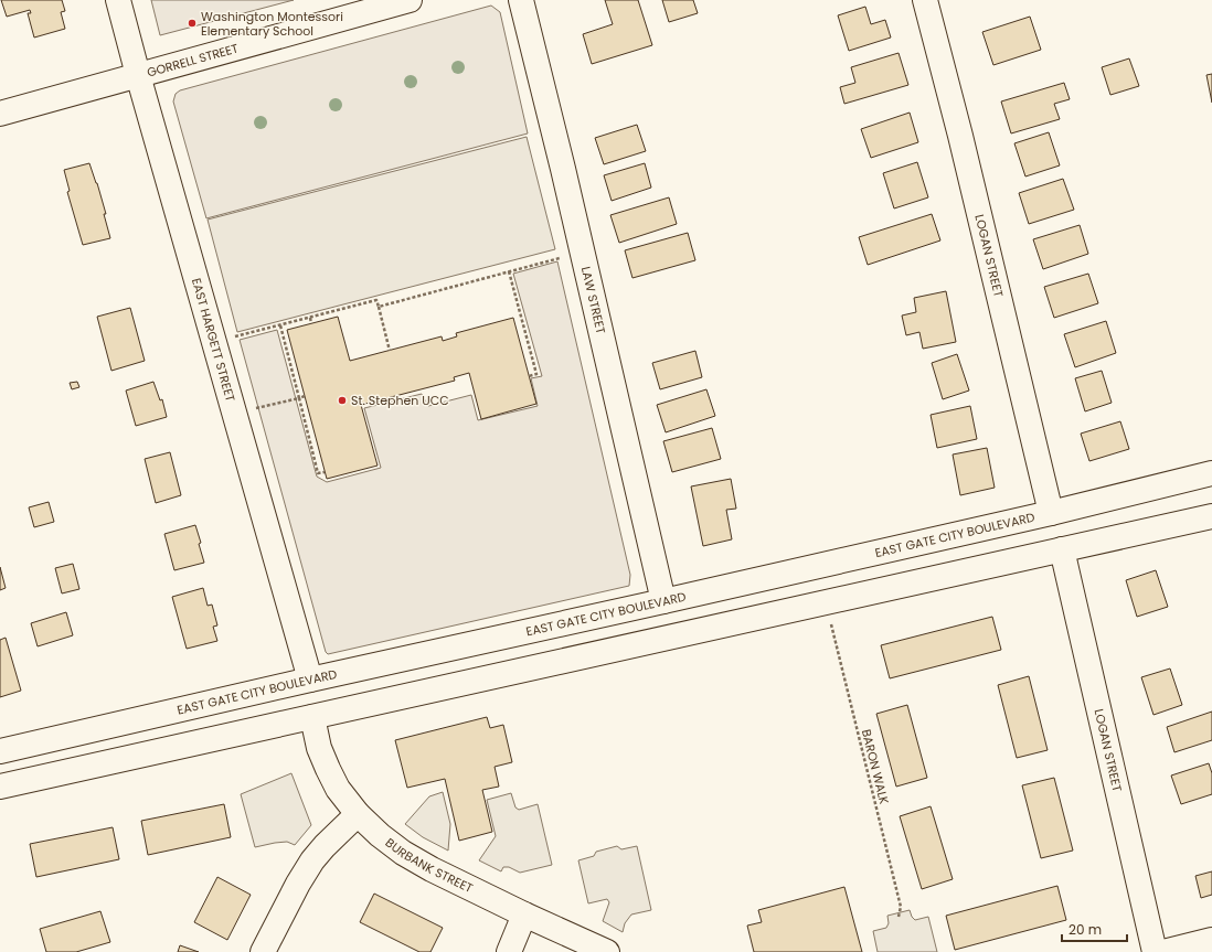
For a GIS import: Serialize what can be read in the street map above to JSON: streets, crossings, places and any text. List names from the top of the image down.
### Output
{
  "streets": {
    "street": [
      "GORRELL STREET",
      "LOGAN STREET",
      "LAW STREET",
      "EAST HARGETT STREET",
      "EAST GATE CITY BOULEVARD",
      "BURBANK STREET"
    ],
    "path": ["BARON WALK"]
  },
  "crossings": [
    ["GORRELL STREET", "EAST HARGETT STREET"],
    ["LOGAN STREET", "EAST GATE CITY BOULEVARD"],
    ["LAW STREET", "EAST GATE CITY BOULEVARD"],
    ["EAST HARGETT STREET", "EAST GATE CITY BOULEVARD"]
  ],
  "places": ["Washington Montessori Elementary School", "St. Stephen UCC"],
  "scale_bar": "20 m"
}
